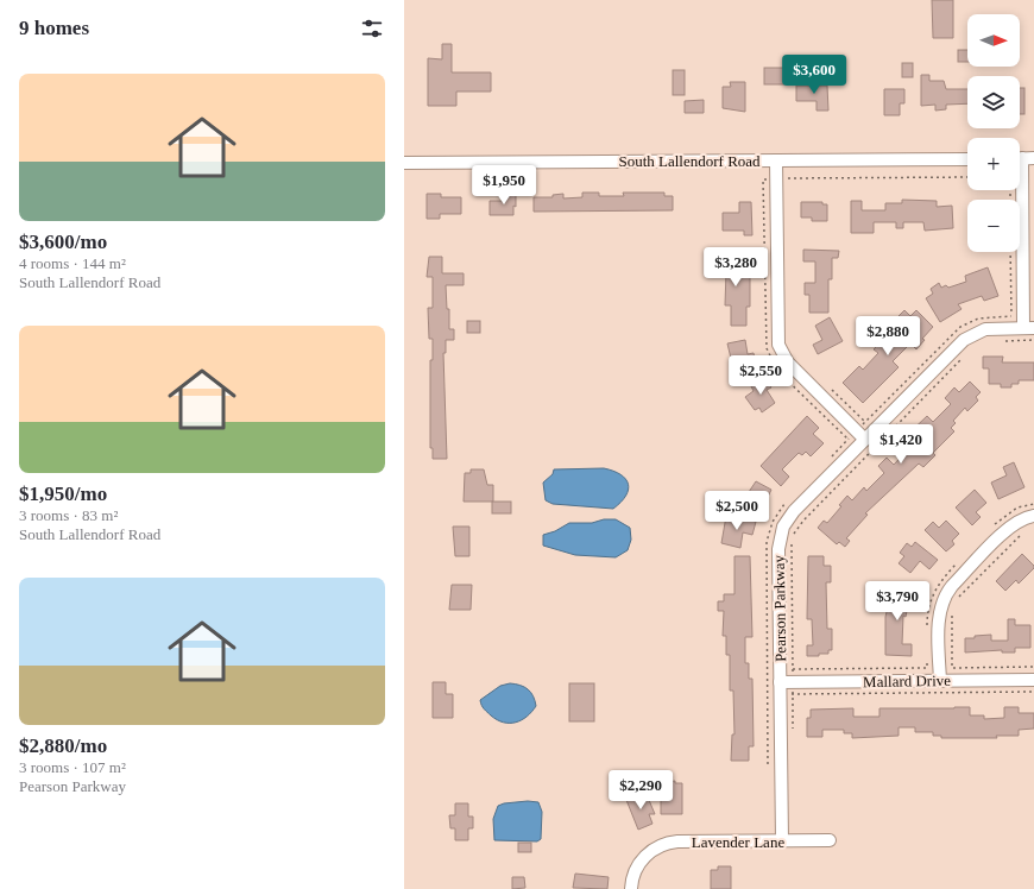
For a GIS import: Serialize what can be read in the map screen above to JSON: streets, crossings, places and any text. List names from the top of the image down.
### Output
{
  "streets": {
    "street": [
      "South Lallendorf Road",
      "Pearson Parkway",
      "Mallard Drive",
      "Lavender Lane"
    ]
  },
  "crossings": [
    ["Pearson Parkway", "Mallard Drive"],
    ["Pearson Parkway", "Lavender Lane"]
  ],
  "north": "right",
  "page": {
    "heading": "9 homes",
    "map_buttons": ["+", "−"],
    "price": [
      "$3,600",
      "$1,950",
      "$3,280",
      "$2,880",
      "$2,550",
      "$1,420",
      "$2,500",
      "$3,790",
      "$2,290"
    ],
    "list": [
      {
        "name": "$3,600/mo",
        "note": "4 rooms · 144 m² · South Lallendorf Road"
      },
      {
        "name": "$1,950/mo",
        "note": "3 rooms · 83 m² · South Lallendorf Road"
      },
      {
        "name": "$2,880/mo",
        "note": "3 rooms · 107 m² · Pearson Parkway"
      }
    ]
  }
}
